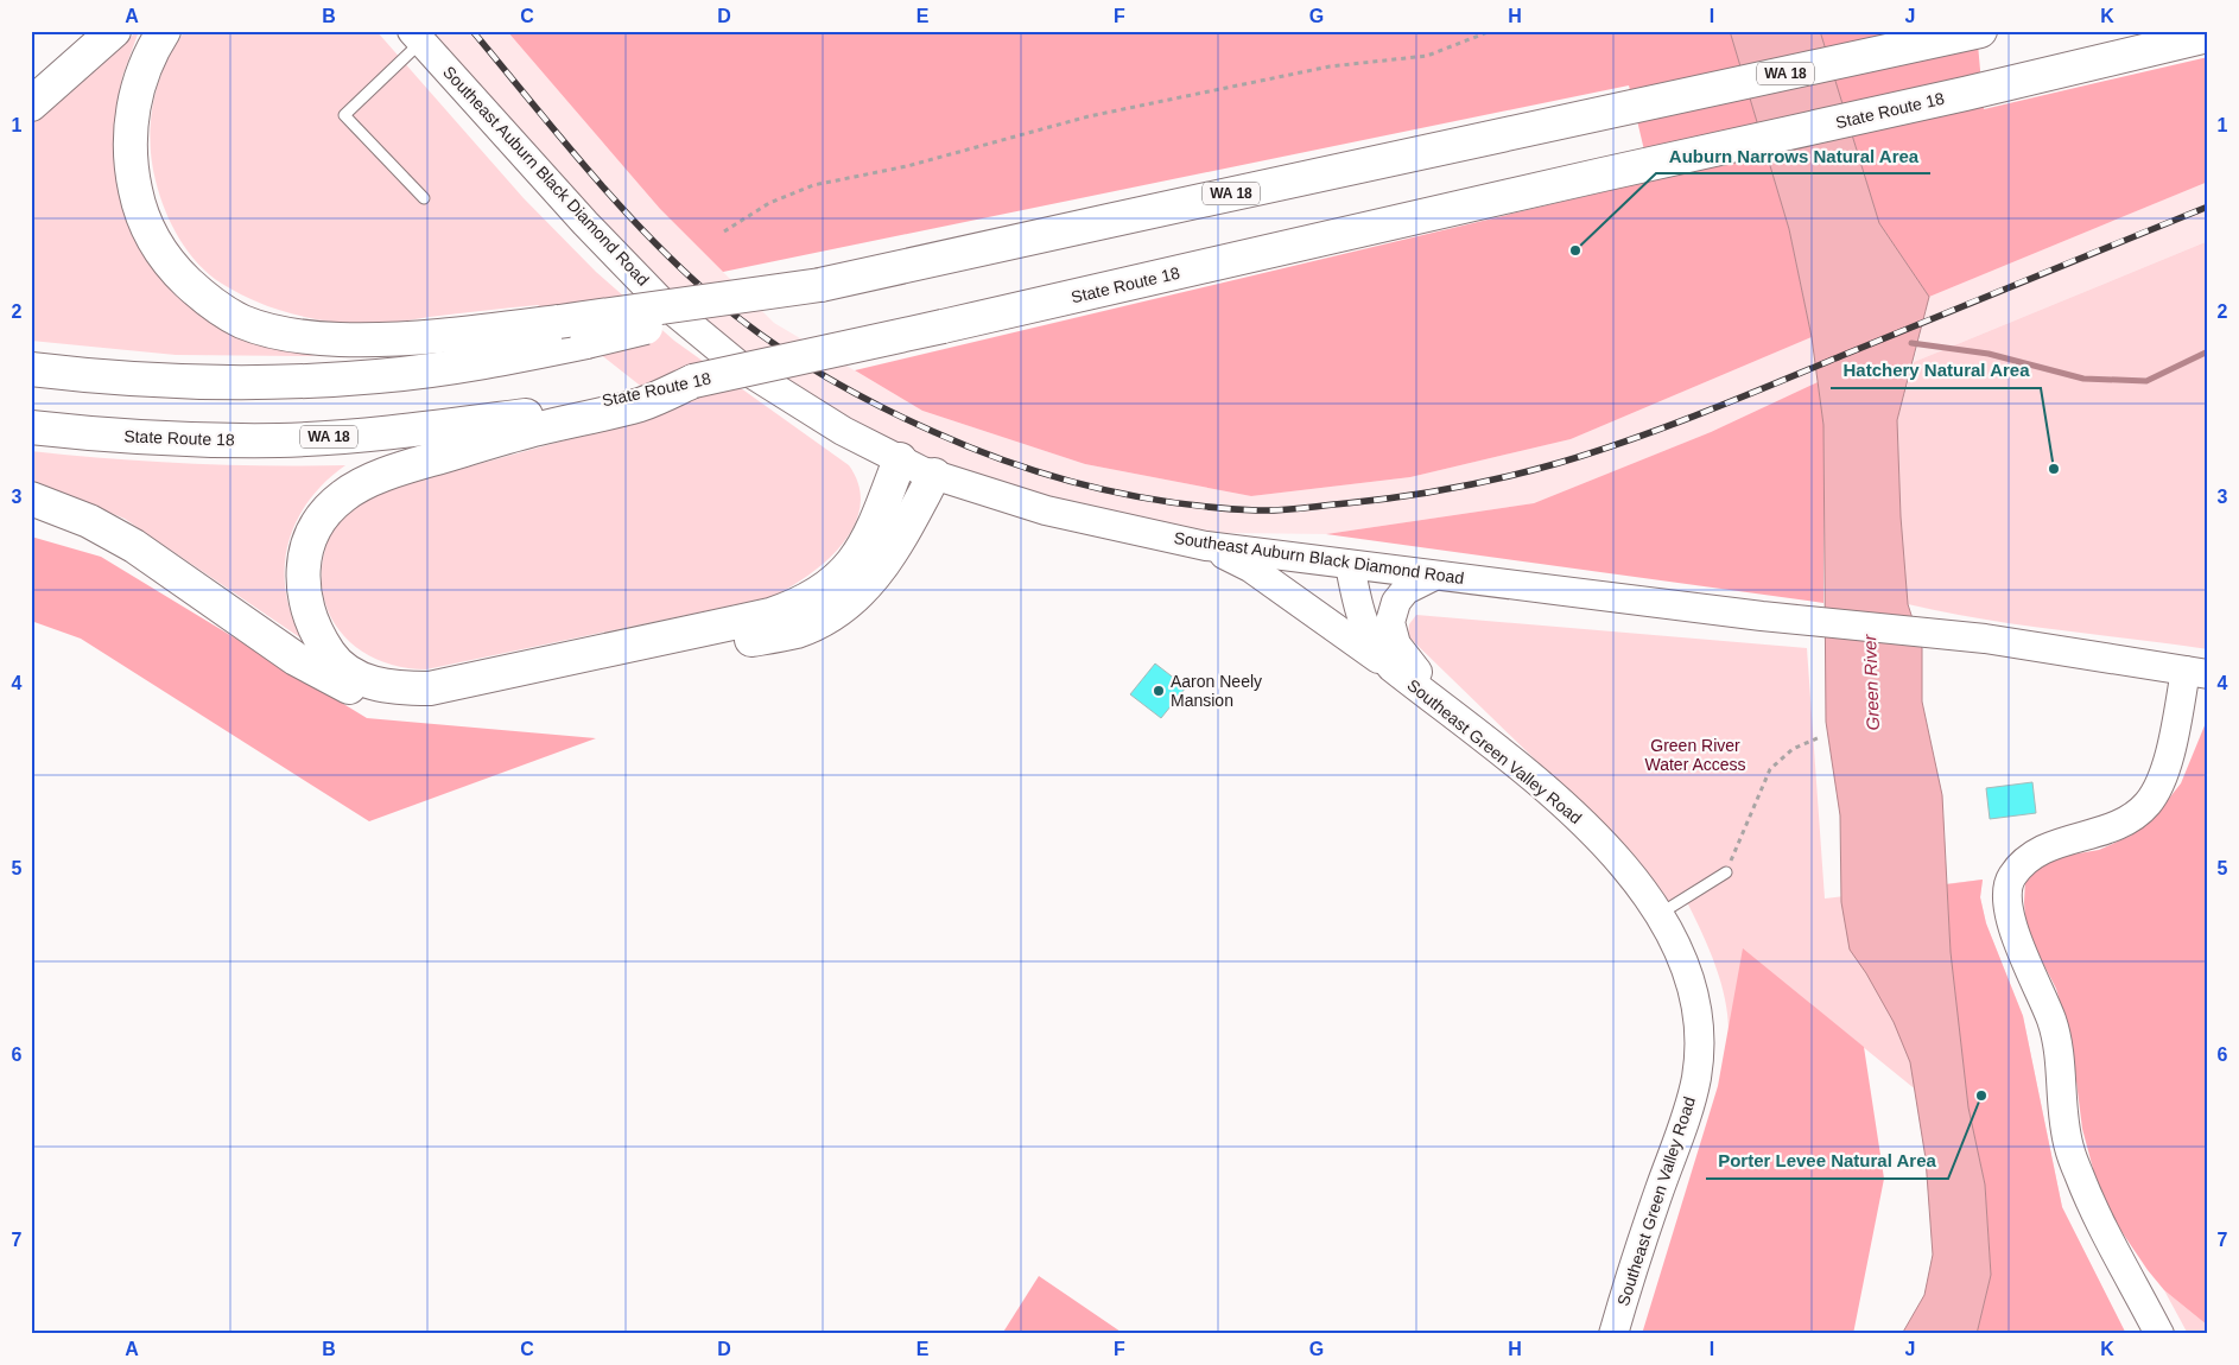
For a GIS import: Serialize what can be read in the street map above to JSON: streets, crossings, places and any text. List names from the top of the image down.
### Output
{
  "streets": {
    "highway": ["WA 18", "State Route 18"],
    "street": ["Southeast Auburn Black Diamond Road", "Southeast Green Valley Road"]
  },
  "crossings": [
    ["Southeast Auburn Black Diamond Road", "Southeast Green Valley Road"]
  ],
  "water": ["Green River"],
  "parks": ["Green River Water Access"],
  "places": [
    "Auburn Narrows Natural Area",
    "Hatchery Natural Area",
    "Aaron Neely Mansion",
    "Porter Levee Natural Area"
  ],
  "grid": {
    "columns": [
      "A",
      "B",
      "C",
      "D",
      "E",
      "F",
      "G",
      "H",
      "I",
      "J",
      "K"
    ],
    "rows": [
      "1",
      "2",
      "3",
      "4",
      "5",
      "6",
      "7"
    ]
  }
}
